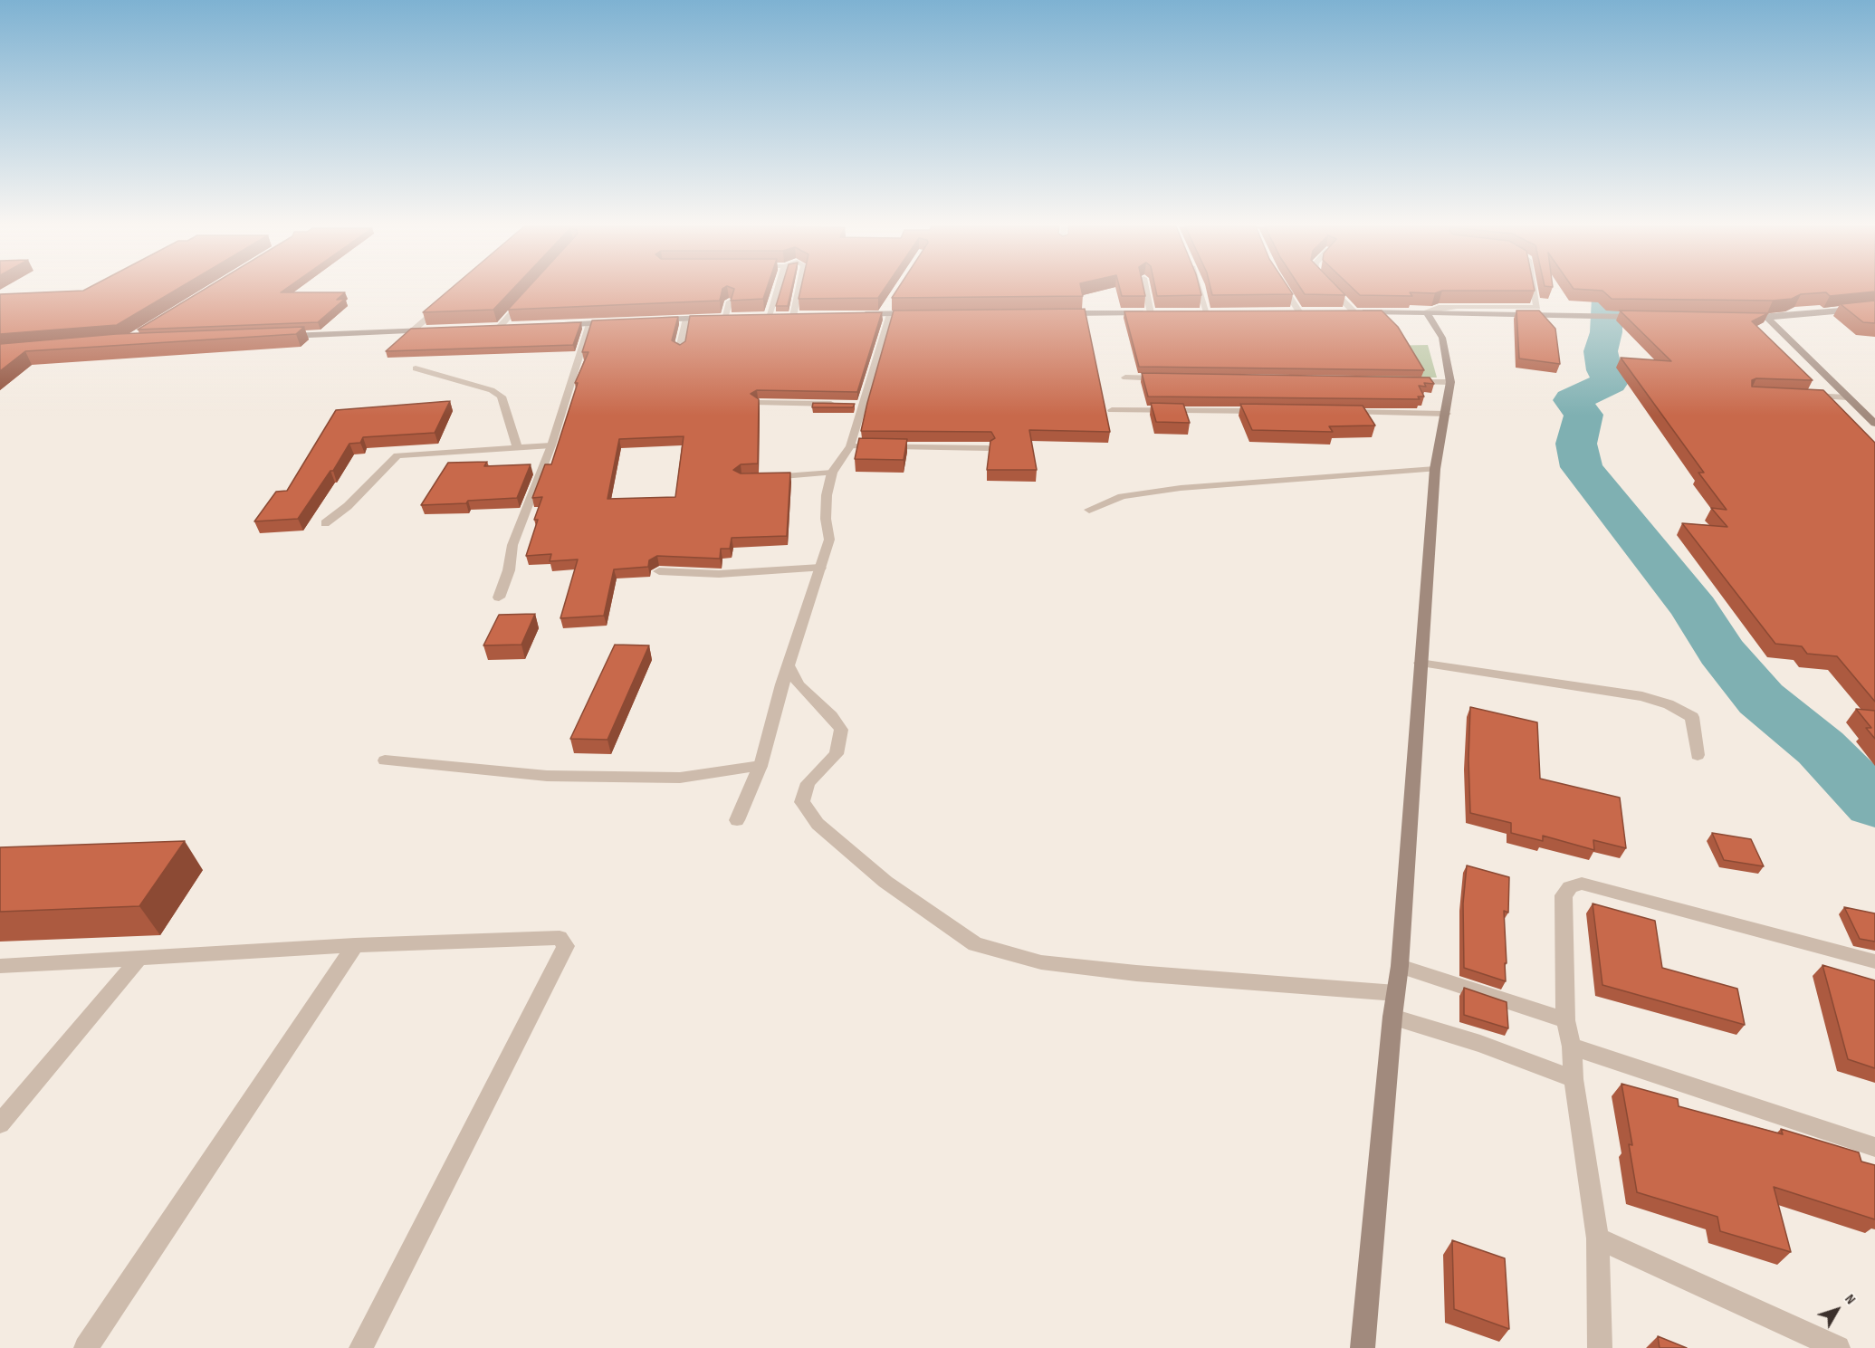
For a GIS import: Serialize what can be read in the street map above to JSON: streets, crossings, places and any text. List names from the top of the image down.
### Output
{
  "north": "top right"
}
